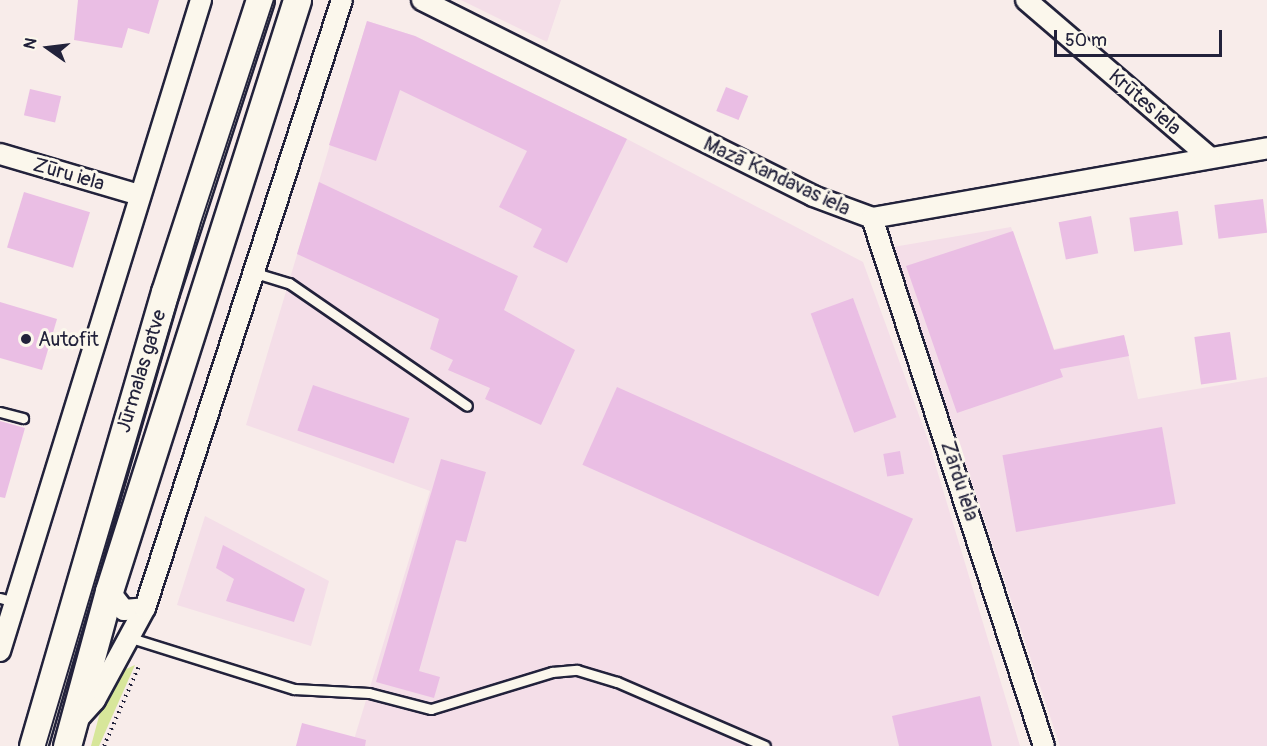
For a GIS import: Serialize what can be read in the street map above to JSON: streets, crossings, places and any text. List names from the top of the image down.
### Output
{
  "streets": {
    "main road": ["Jūrmalas gatve"],
    "street": [
      "Krūtes iela",
      "Zūru iela",
      "Mazā Kandavas iela",
      "Zārdu iela"
    ]
  },
  "crossings": [
    ["Krūtes iela", "Mazā Kandavas iela"],
    ["Mazā Kandavas iela", "Zārdu iela"]
  ],
  "places": ["Autofit"],
  "scale_bar": "50 m",
  "north": "left"
}
